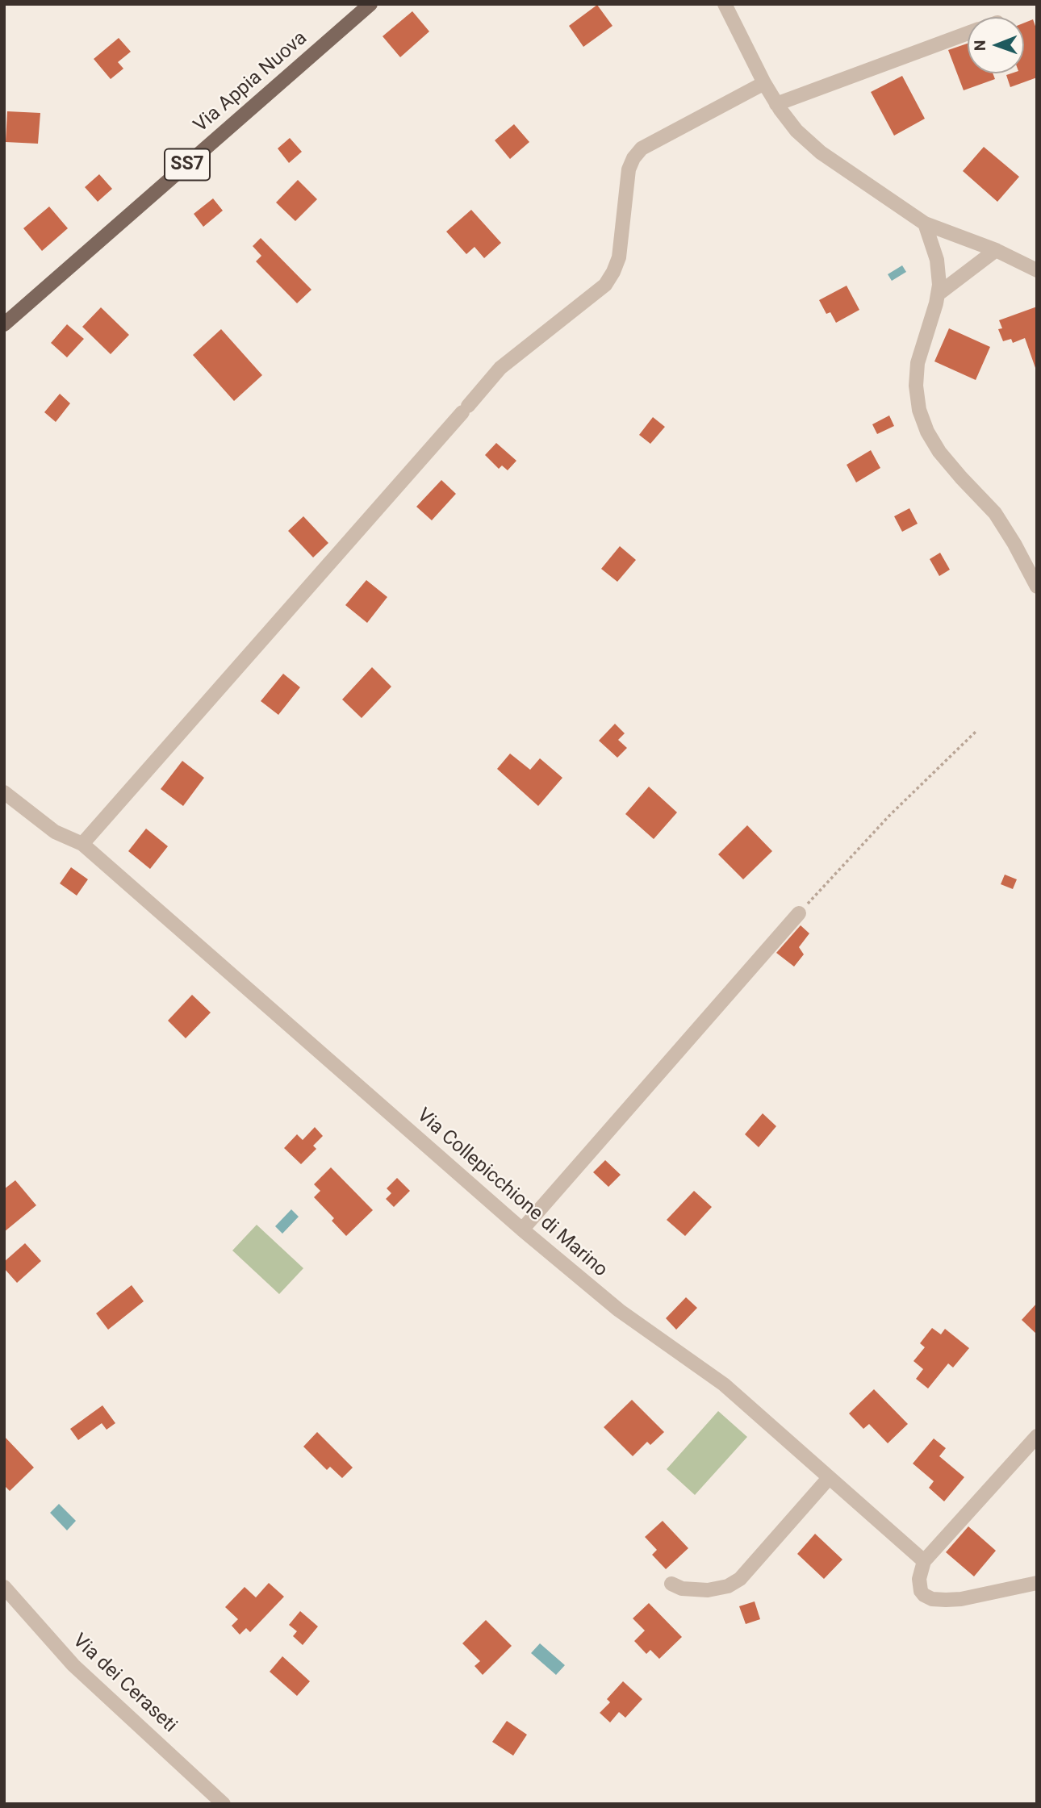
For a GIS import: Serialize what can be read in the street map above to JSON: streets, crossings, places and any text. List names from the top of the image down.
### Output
{
  "streets": {
    "main road": ["Via Appia Nuova", "SS7"],
    "street": ["Via Collepicchione di Marino", "Via dei Ceraseti"]
  },
  "north": "left"
}
